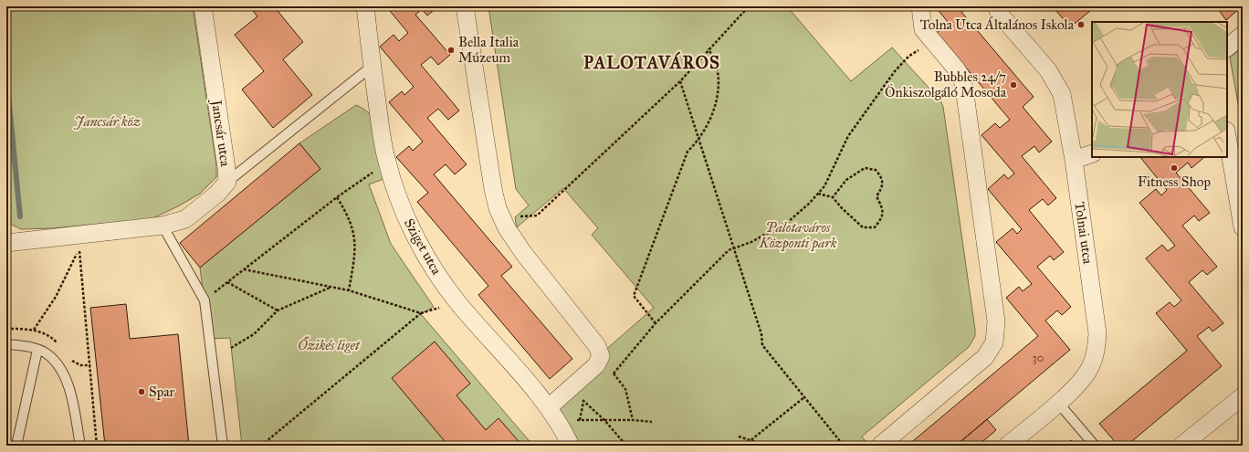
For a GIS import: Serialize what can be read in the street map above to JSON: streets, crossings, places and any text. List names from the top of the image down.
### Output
{
  "streets": {
    "street": ["Jancsár utca", "Tolnai utca", "Sziget utca"]
  },
  "districts": ["PALOTAVÁROS"],
  "parks": ["Jancsár köz", "Palotaváros Központi park", "Őzikés liget"],
  "places": [
    "Tolna Utca Általános Iskola",
    "Bella Italia Múzeum",
    "Bubbles 24/7 Önkiszolgáló Mosoda",
    "Fitness Shop",
    "Spar"
  ],
  "house_numbers": ["30"]
}
